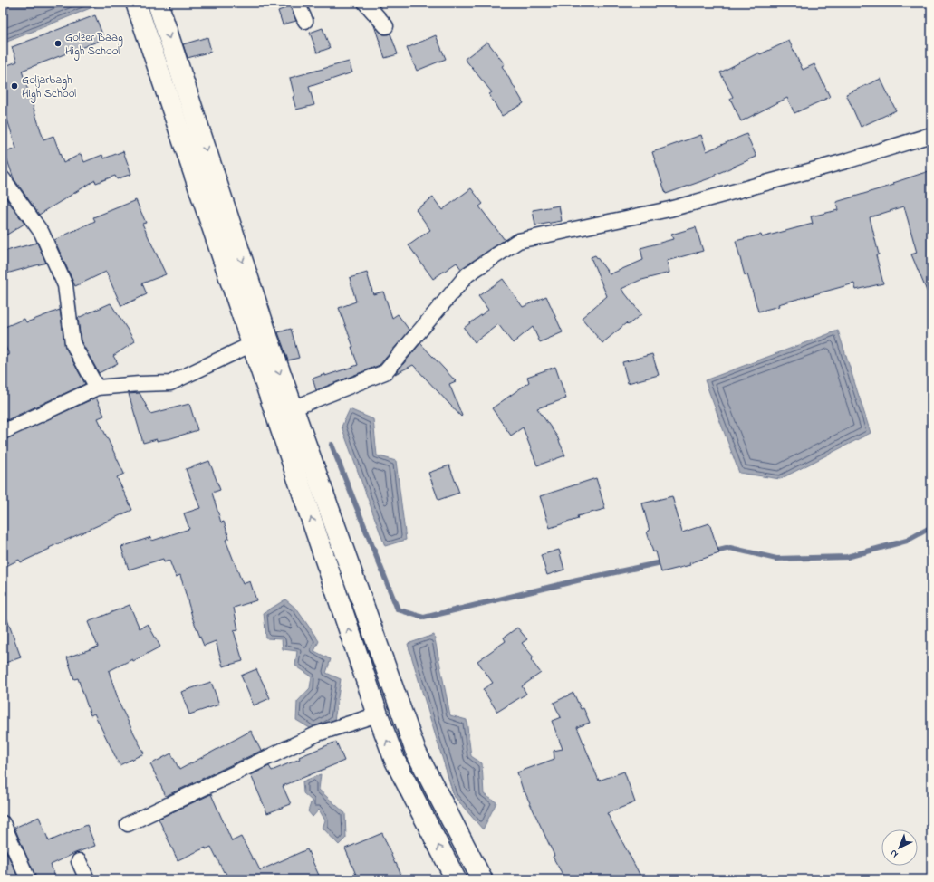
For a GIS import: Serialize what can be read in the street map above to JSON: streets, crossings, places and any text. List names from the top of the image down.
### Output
{
  "places": ["Golzer Baag High School", "Goljarbagh High School"],
  "north": "bottom left"
}
